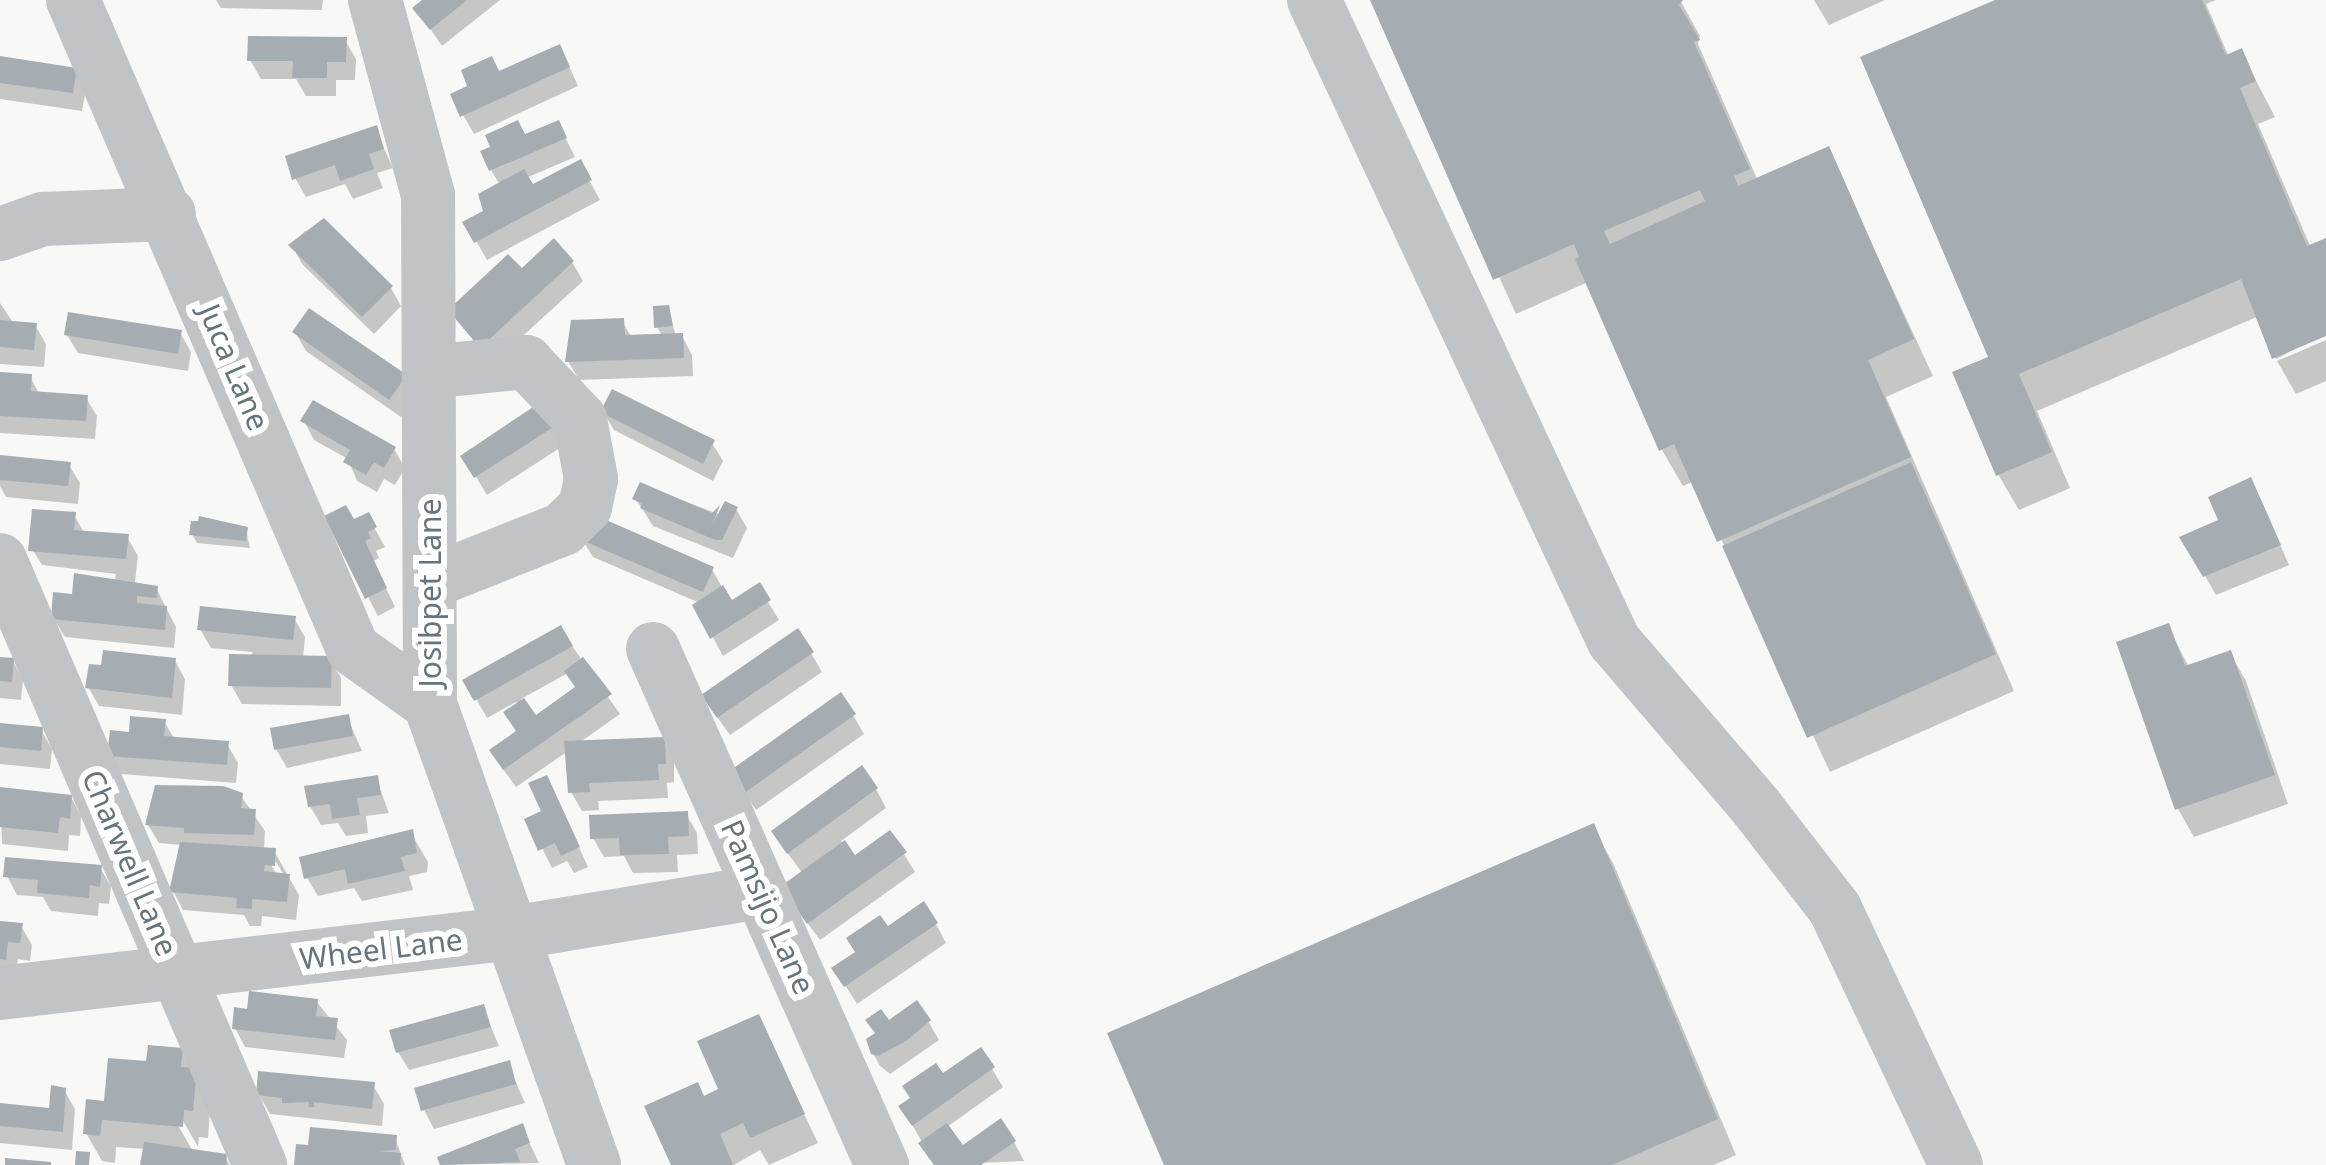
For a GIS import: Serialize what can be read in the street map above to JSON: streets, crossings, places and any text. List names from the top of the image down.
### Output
{
  "streets": {
    "street": [
      "Juca Lane",
      "Josibpet Lane",
      "Charwell Lane",
      "Pamsijo Lane",
      "Wheel Lane"
    ]
  },
  "crossings": [
    ["Juca Lane", "Josibpet Lane"],
    ["Josibpet Lane", "Wheel Lane"],
    ["Charwell Lane", "Wheel Lane"],
    ["Pamsijo Lane", "Wheel Lane"]
  ]
}
